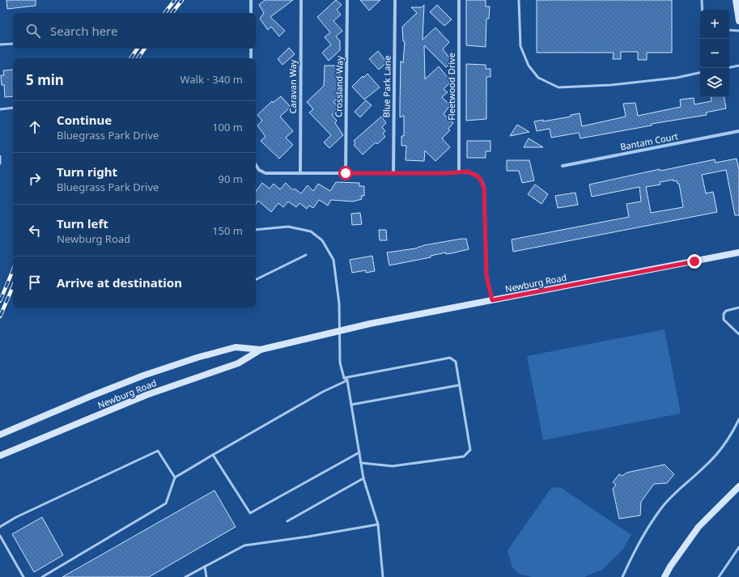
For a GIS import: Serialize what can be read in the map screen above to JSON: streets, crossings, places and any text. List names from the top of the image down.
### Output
{
  "streets": {
    "main road": ["Newburg Road"],
    "street": [
      "Caravan Way",
      "Crossland Way",
      "Blue Park Lane",
      "Fleetwood Drive",
      "Bantam Court"
    ]
  },
  "page": {
    "map_buttons": ["+", "−"],
    "search": "Search here",
    "heading": ["5 min", "Walk · 340 m"],
    "list": [
      ["Continue", "Bluegrass Park Drive", "100 m"],
      ["Turn right", "Bluegrass Park Drive", "90 m"],
      ["Turn left", "Newburg Road", "150 m"],
      "Arrive at destination"
    ]
  }
}
